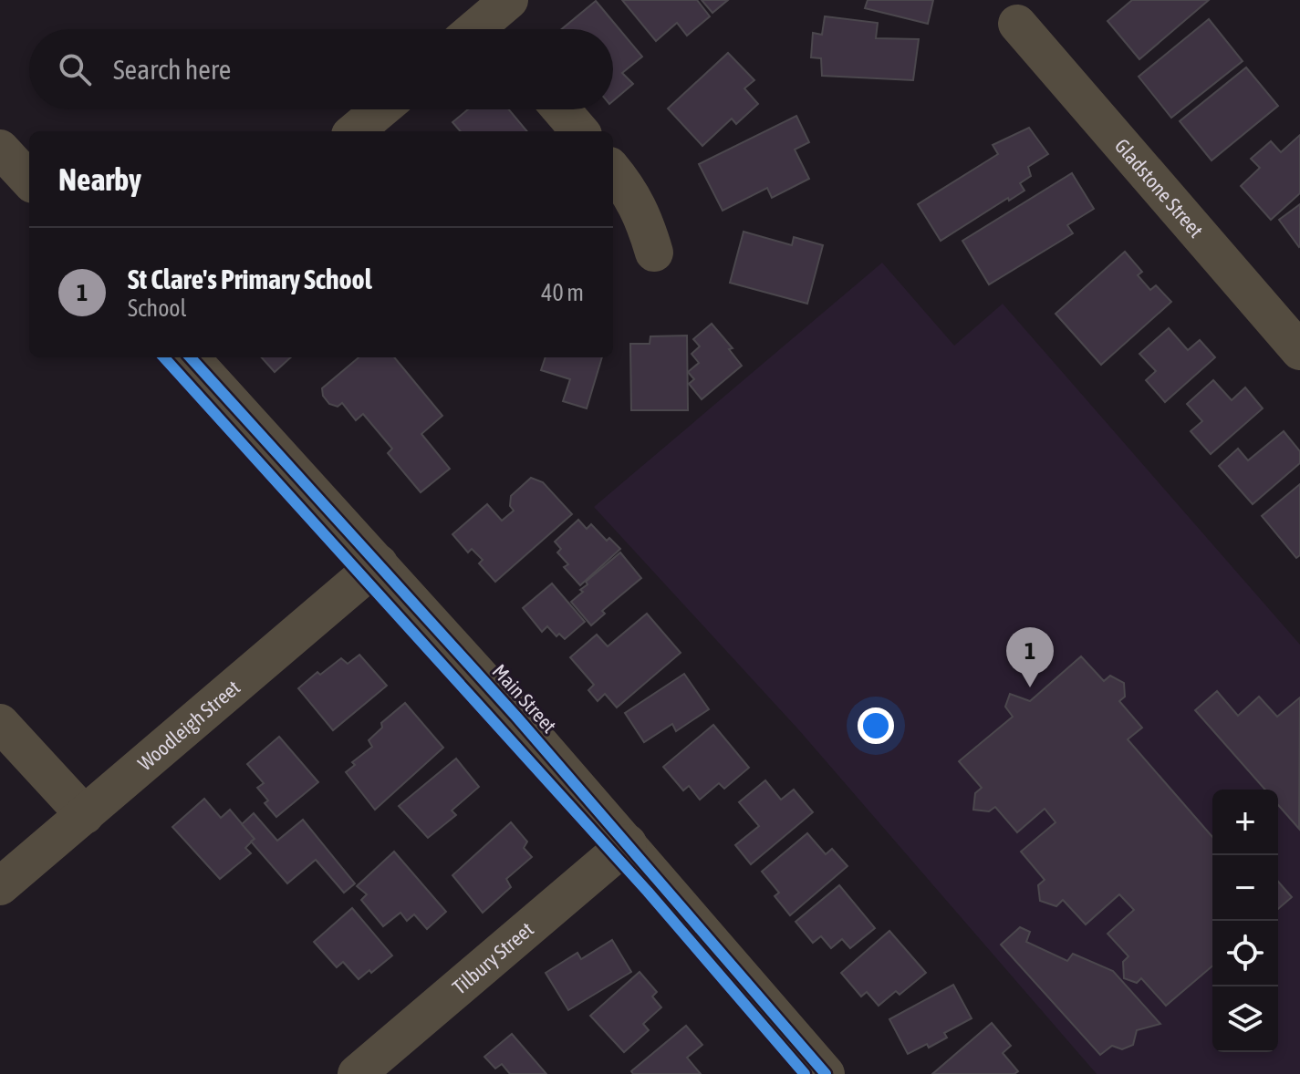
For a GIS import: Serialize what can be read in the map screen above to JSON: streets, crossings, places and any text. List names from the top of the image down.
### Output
{
  "streets": {
    "street": [
      "Gladstone Street",
      "Main Street",
      "Woodleigh Street",
      "Tilbury Street"
    ]
  },
  "crossings": [
    ["Main Street", "Woodleigh Street"],
    ["Main Street", "Tilbury Street"]
  ],
  "page": {
    "search": "Search here",
    "heading": "Nearby",
    "list": [
      {
        "mark": "1",
        "name": "St Clare's Primary School",
        "note": "School",
        "value": "40 m"
      }
    ],
    "pins": "1",
    "map_buttons": ["+", "−"]
  }
}
